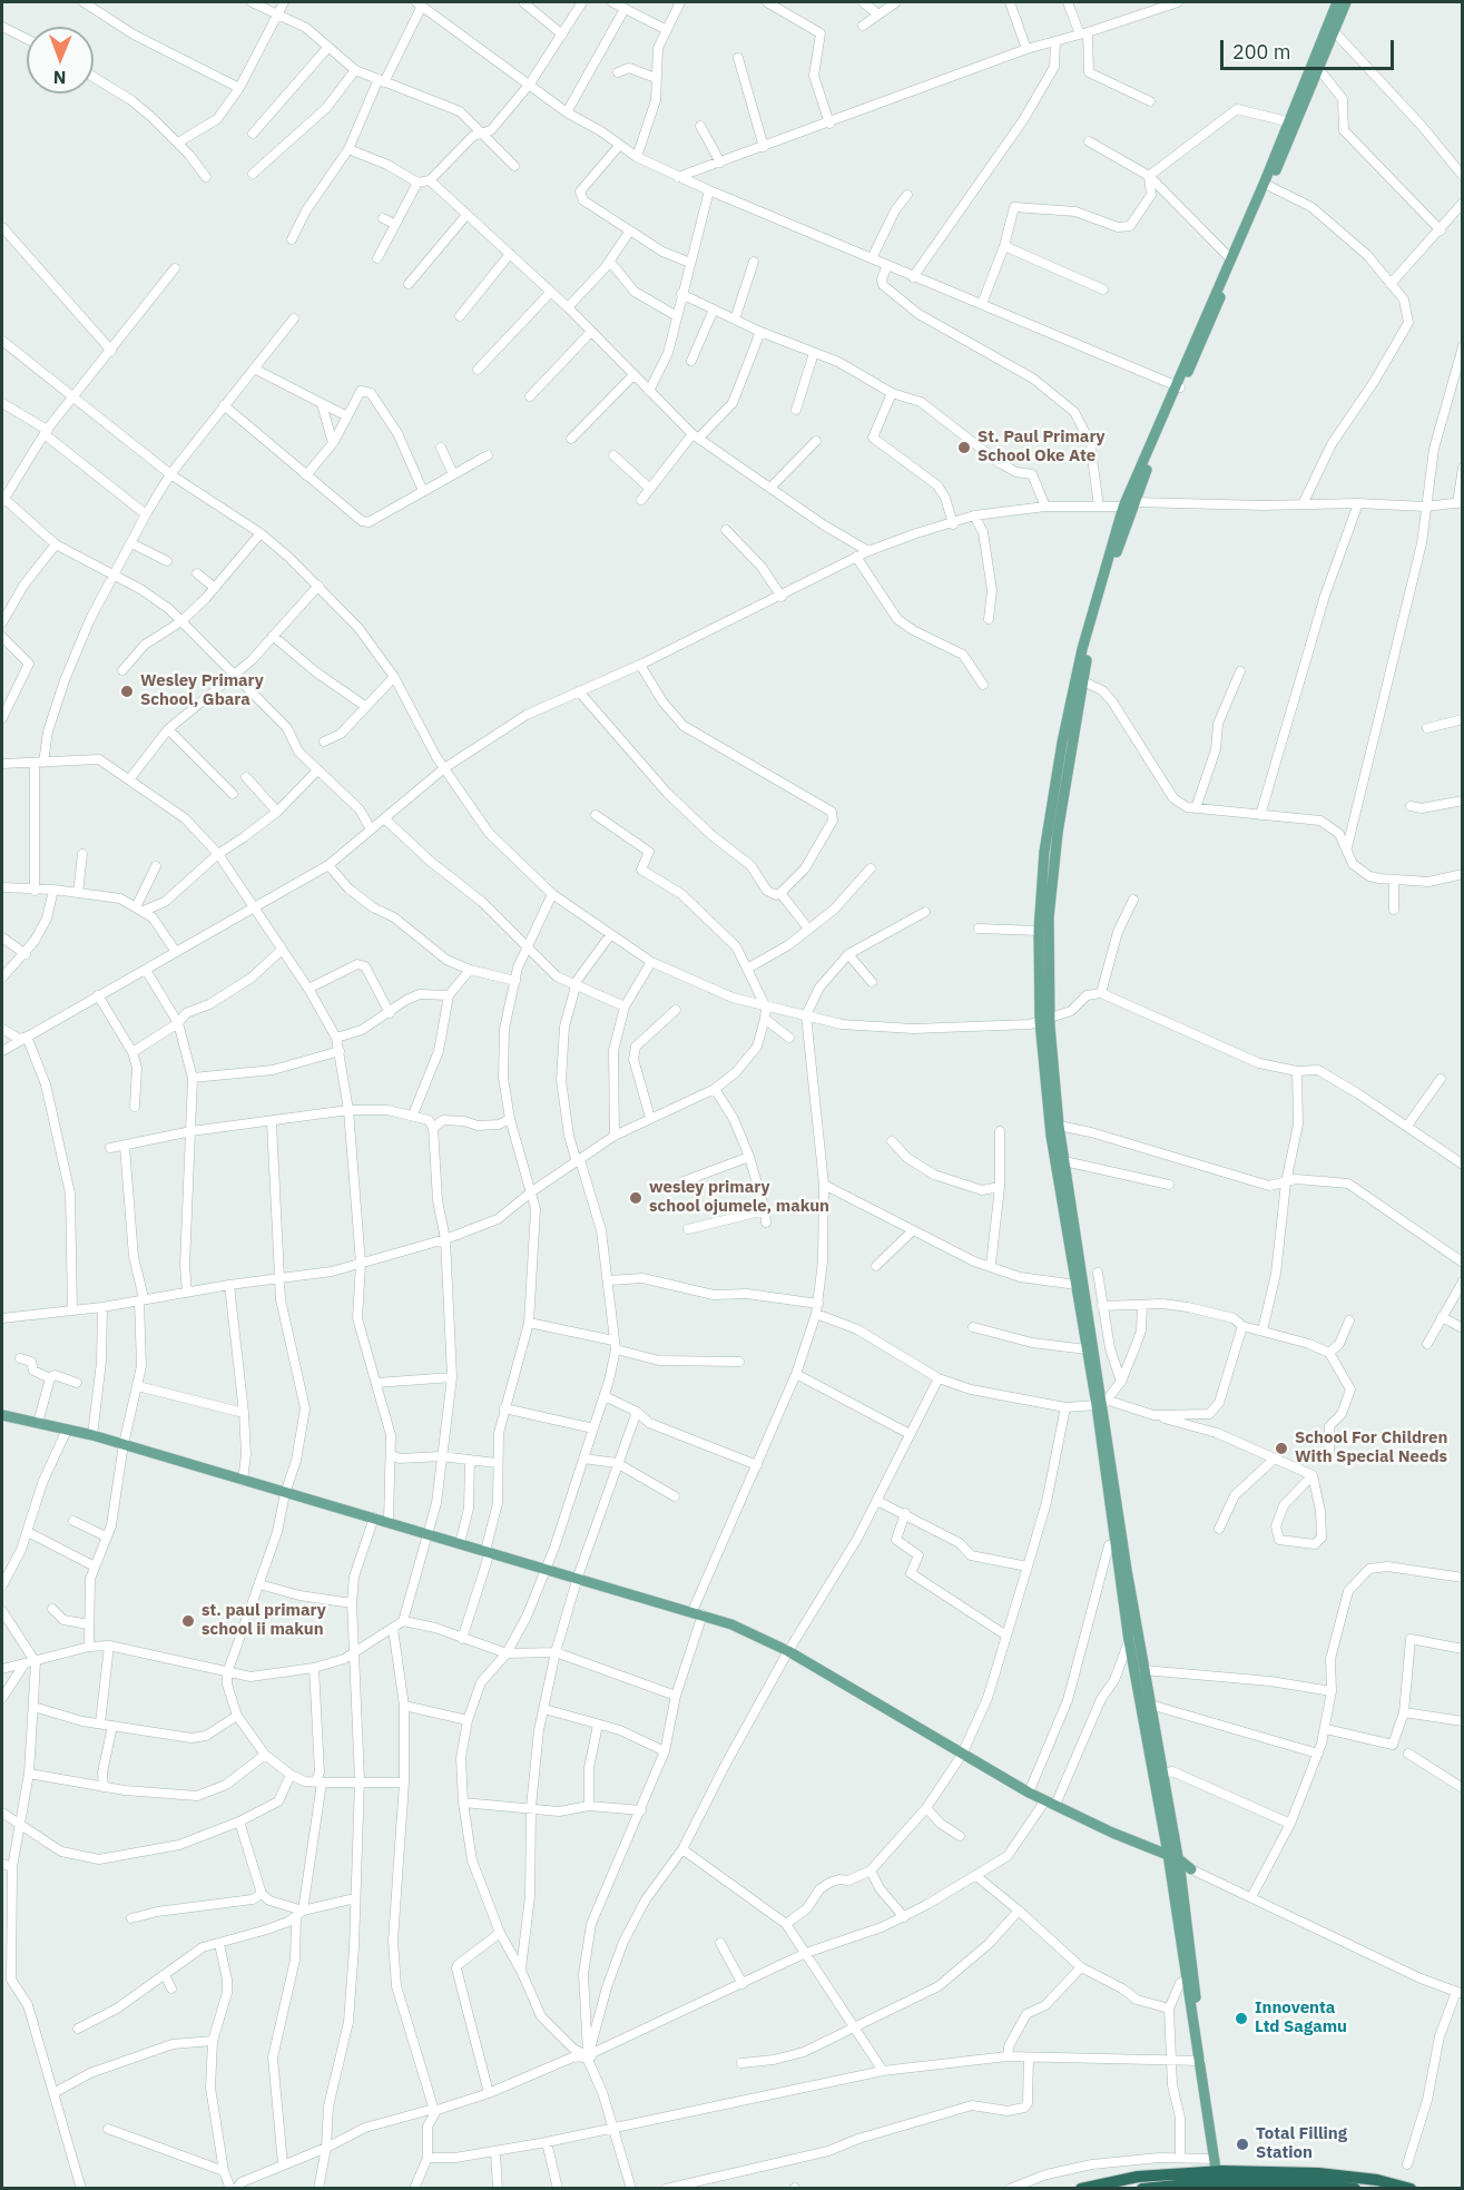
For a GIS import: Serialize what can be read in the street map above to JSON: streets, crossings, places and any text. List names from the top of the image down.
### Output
{
  "places": [
    "St. Paul Primary School Oke Ate",
    "Wesley Primary School, Gbara",
    "wesley primary school ojumele, makun",
    "School For Children With Special Needs",
    "st. paul primary school ii makun",
    "Innoventa Ltd Sagamu",
    "Total Filling Station"
  ],
  "scale_bar": "200 m",
  "north": "bottom"
}
